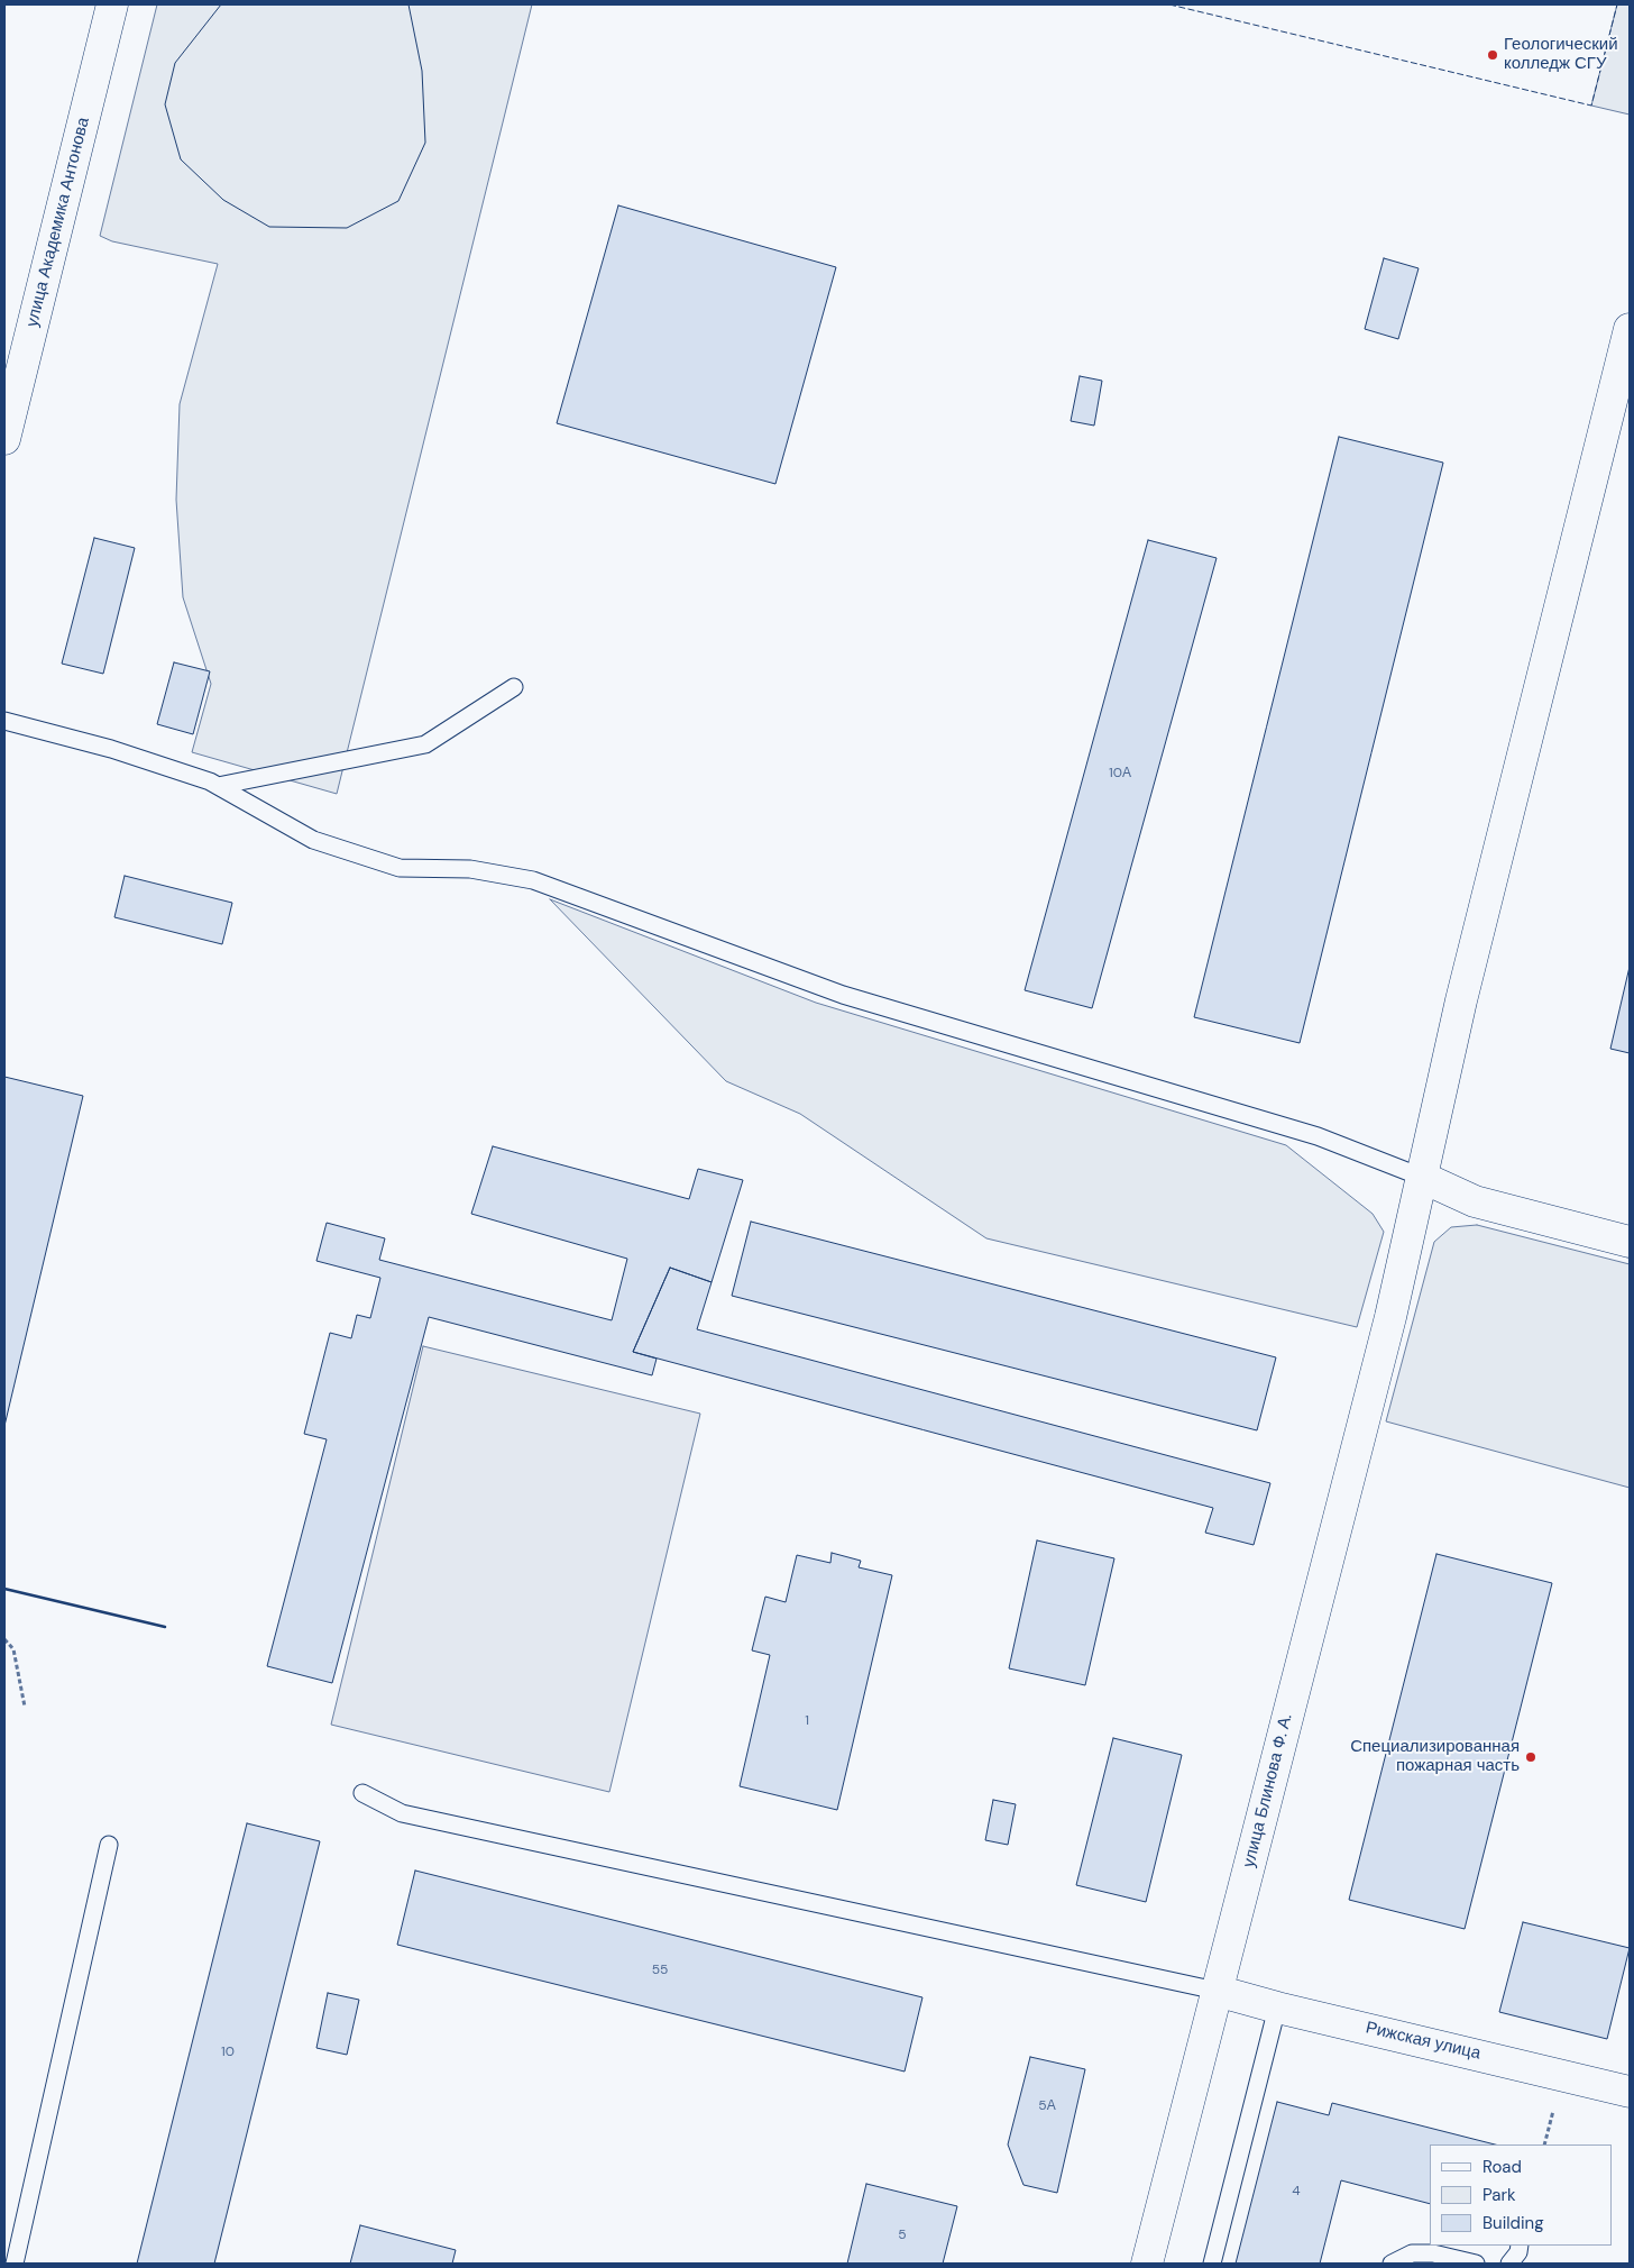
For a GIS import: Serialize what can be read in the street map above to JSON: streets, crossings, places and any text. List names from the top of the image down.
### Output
{
  "streets": {
    "street": ["улица Академика Антонова", "улица Блинова Ф. А.", "Рижская улица"]
  },
  "crossings": [
    ["улица Блинова Ф. А.", "Рижская улица"]
  ],
  "places": ["Геологический колледж СГУ", "Специализированная пожарная часть"],
  "house_numbers": [
    "10А",
    "1",
    "55",
    "10",
    "5А",
    "4",
    "5"
  ],
  "legend": ["Road", "Park", "Building"]
}
